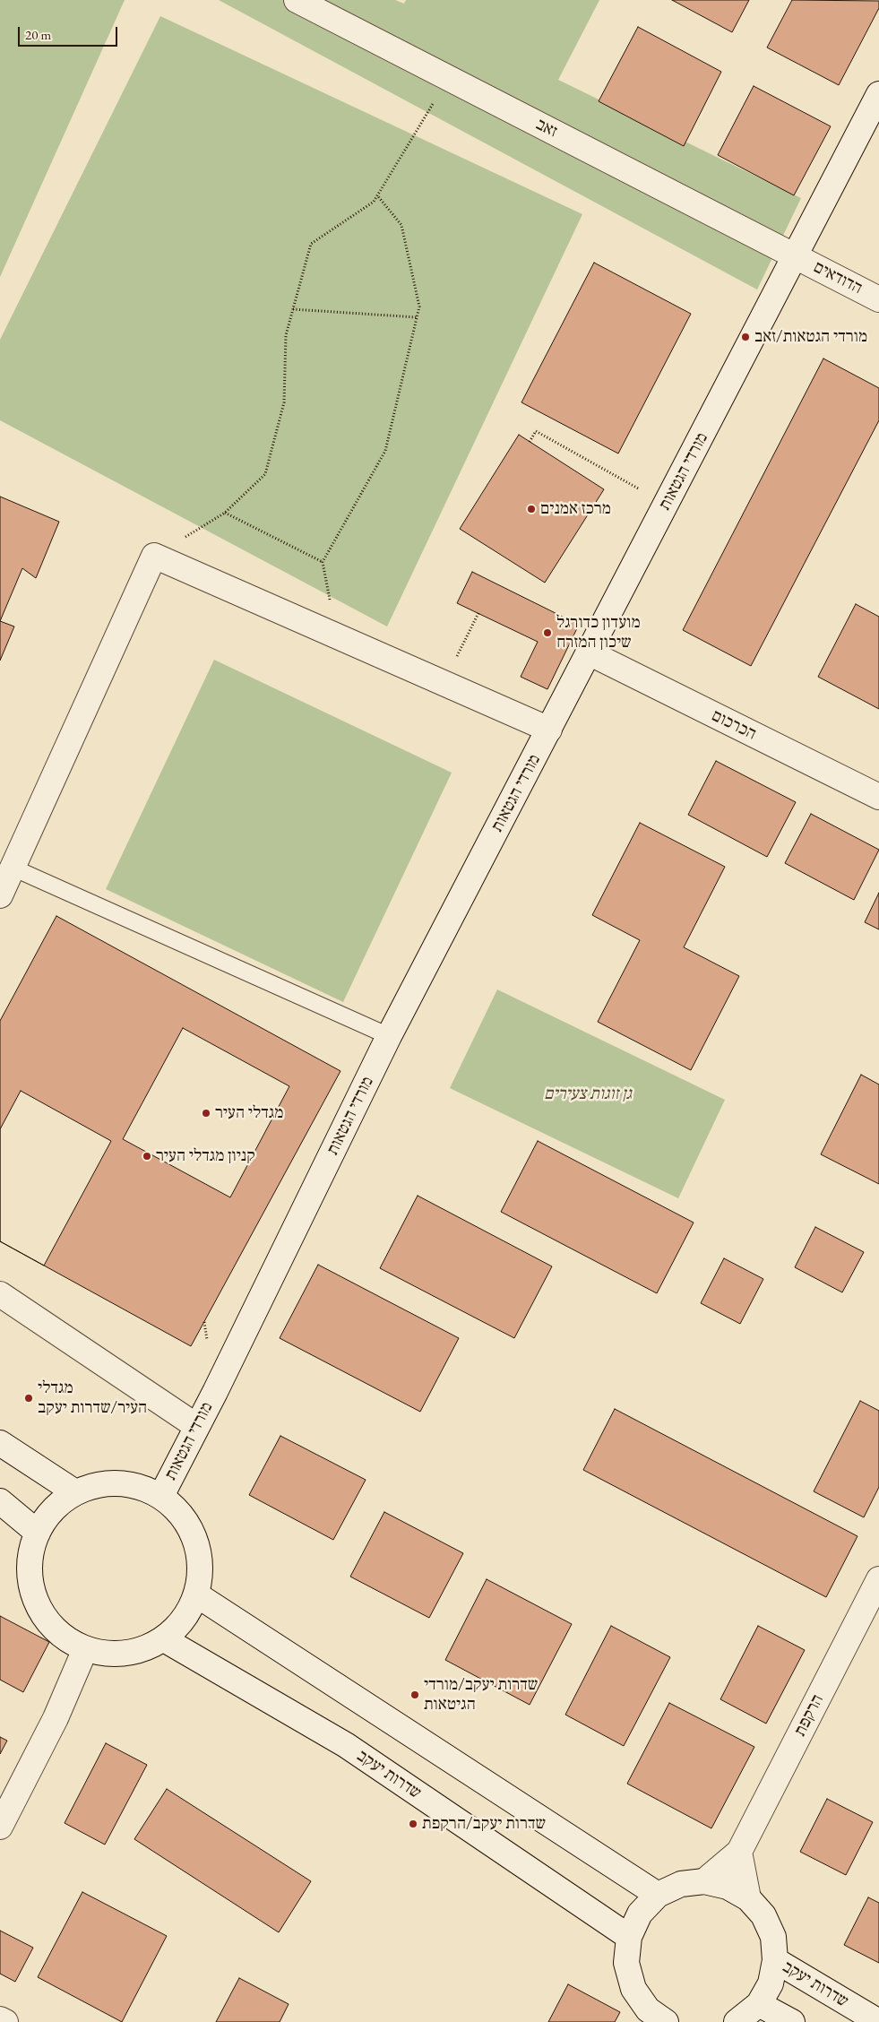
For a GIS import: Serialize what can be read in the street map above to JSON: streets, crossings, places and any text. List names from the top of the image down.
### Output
{
  "streets": {
    "street": [
      "זאב",
      "הדודאים",
      "מורדי הגטאות",
      "הכרכום",
      "הרקפת",
      "שדרות יעקב"
    ]
  },
  "crossings": [
    ["זאב", "הדודאים"],
    ["זאב", "מורדי הגטאות"],
    ["הדודאים", "מורדי הגטאות"],
    ["מורדי הגטאות", "הכרכום"]
  ],
  "parks": ["גן זוגות צעירים"],
  "places": [
    "מורדי הגטאות/זאב",
    "מרכז אמנים",
    "מועדון כדורגל שיכון המזרח",
    "מגדלי העיר",
    "קניון מגדלי העיר",
    "מגדלי העיר/שדרות יעקב",
    "שדרות יעקב/מורדי הגיטאות",
    "שדרות יעקב/הרקפת"
  ],
  "scale_bar": "20 m"
}
